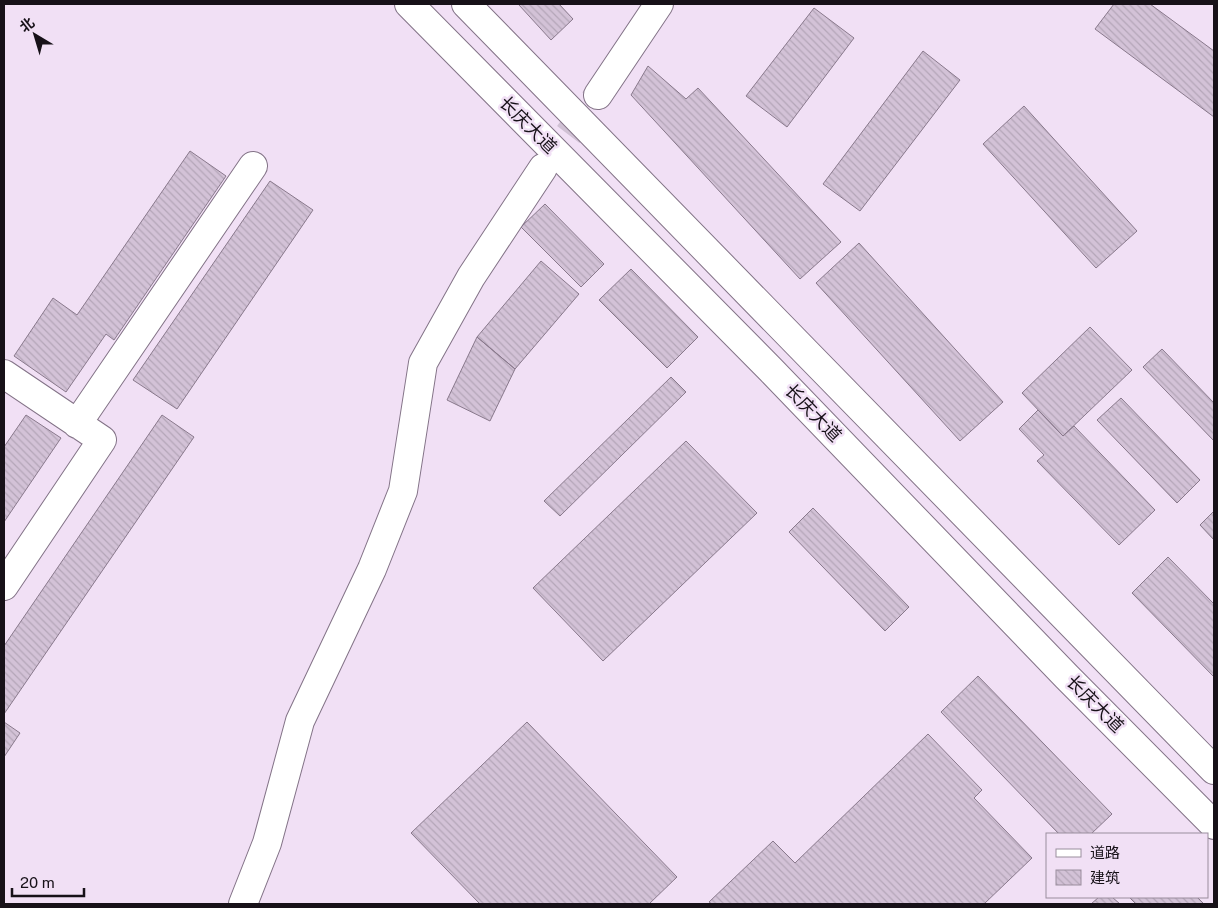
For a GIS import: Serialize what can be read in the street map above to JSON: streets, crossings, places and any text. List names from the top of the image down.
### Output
{
  "streets": {
    "main road": ["长庆大道"]
  },
  "legend": ["道路", "建筑"],
  "scale_bar": "20 m",
  "north": "top left"
}
